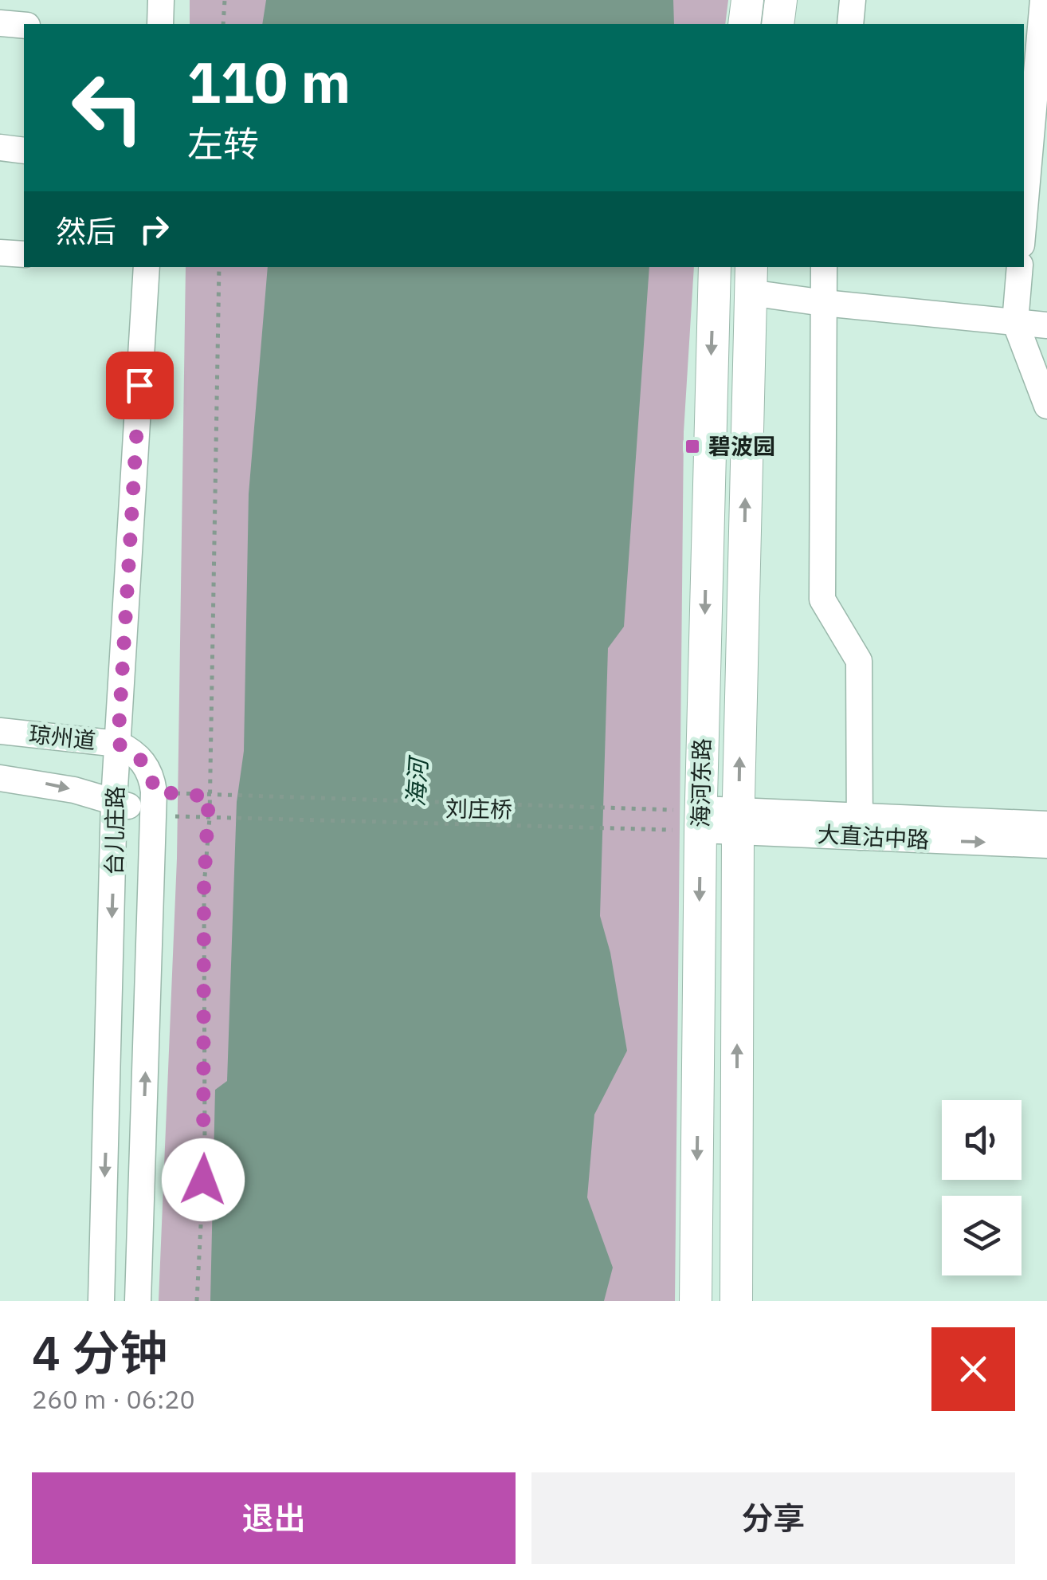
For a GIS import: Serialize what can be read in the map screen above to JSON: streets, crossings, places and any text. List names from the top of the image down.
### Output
{
  "streets": {
    "main road": ["海河东路"],
    "street": ["琼州道", "台儿庄路", "大直沽中路"],
    "path": ["刘庄桥"]
  },
  "crossings": [
    ["琼州道", "刘庄桥"],
    ["琼州道", "台儿庄路"],
    ["海河东路", "大直沽中路"],
    ["刘庄桥", "台儿庄路"]
  ],
  "water": ["海河"],
  "places": {
    "transit": ["碧波园"]
  },
  "page": {
    "turn": ["110 m", "左转"],
    "then": "然后",
    "heading": ["4 分钟", "260 m · 06:20"],
    "buttons": ["退出", "分享"]
  }
}
